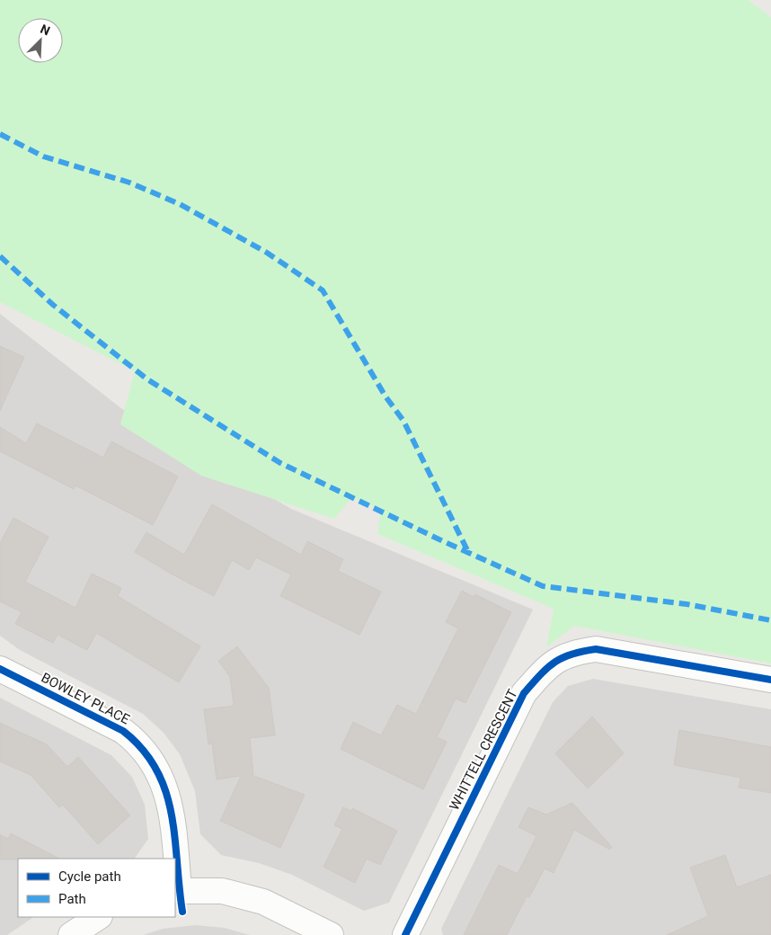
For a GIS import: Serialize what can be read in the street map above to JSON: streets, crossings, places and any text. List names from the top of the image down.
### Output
{
  "streets": {
    "street": ["BOWLEY PLACE", "WHITTELL CRESCENT"]
  },
  "legend": ["Cycle path", "Path"],
  "north": "top right"
}
